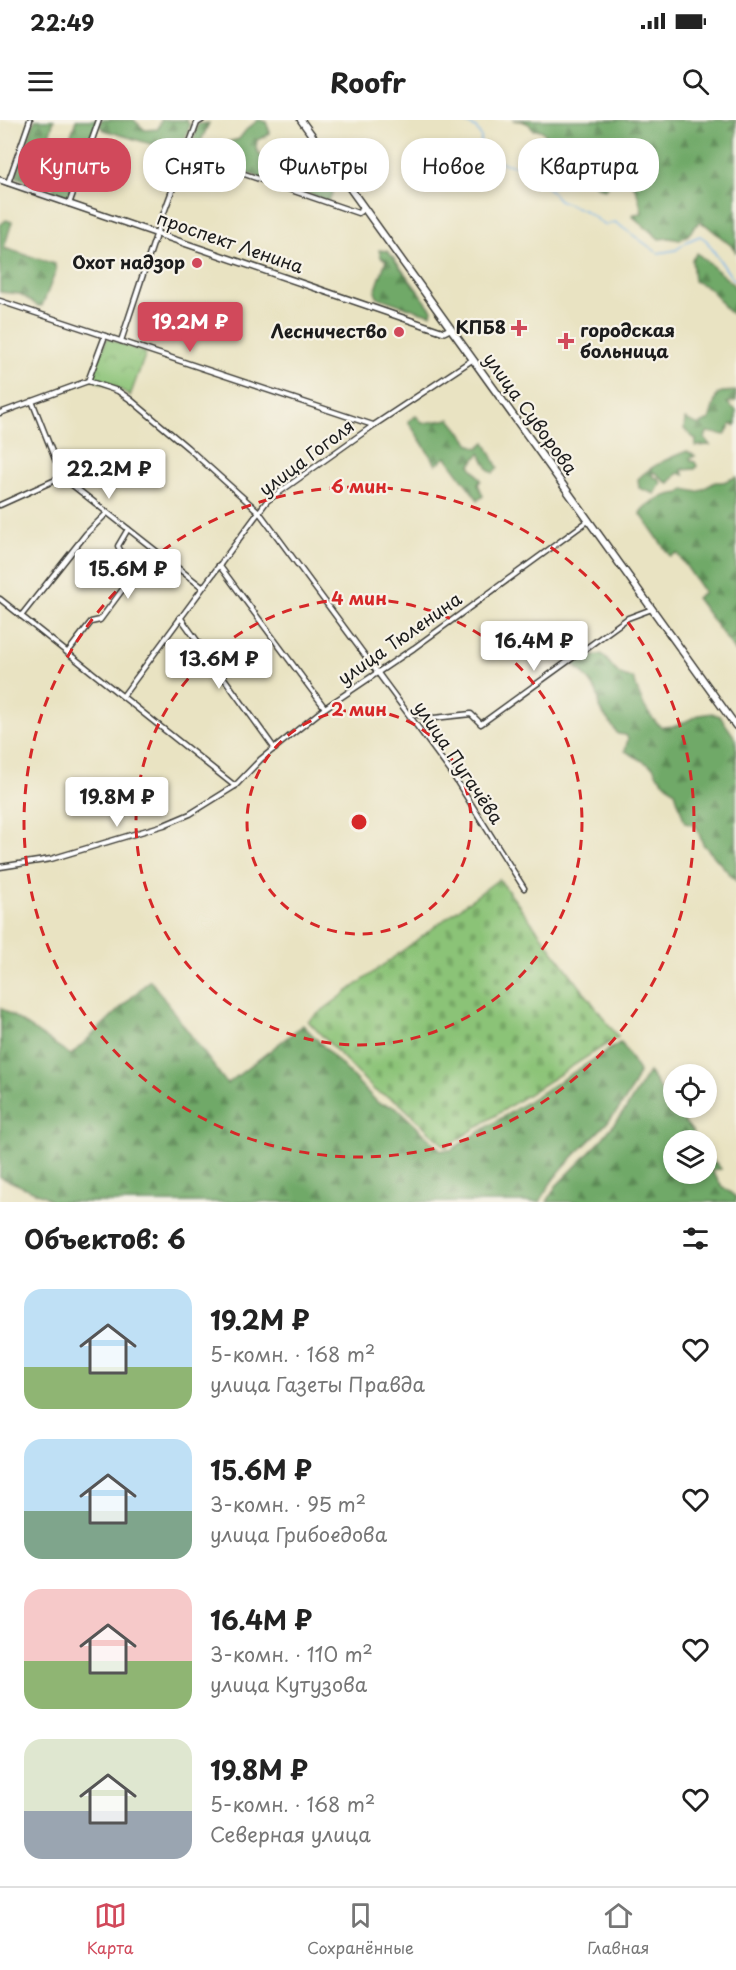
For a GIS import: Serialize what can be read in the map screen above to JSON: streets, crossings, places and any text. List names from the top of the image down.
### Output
{
  "streets": {
    "main road": ["проспект Ленина", "улица Суворова"],
    "street": ["улица Гоголя", "улица Тюленина", "улица Пугачёва"]
  },
  "crossings": [
    ["проспект Ленина", "улица Суворова"],
    ["улица Суворова", "улица Гоголя"],
    ["улица Суворова", "улица Тюленина"],
    ["улица Гоголя", "улица Пугачёва"],
    ["улица Тюленина", "улица Пугачёва"]
  ],
  "places": {
    "other": ["Охот надзор", "Лесничество"],
    "health": ["КПБ8", "городская больница"]
  },
  "page": {
    "status": "22:49",
    "header": "Roofr",
    "chip": [
      "Купить",
      "Снять",
      "Фильтры",
      "Новое",
      "Квартира"
    ],
    "price": [
      "19.2M ₽",
      "22.2M ₽",
      "15.6M ₽",
      "16.4M ₽",
      "13.6M ₽",
      "19.8M ₽"
    ],
    "heading": "Объектов: 6",
    "list": [
      {
        "name": "19.2M ₽",
        "note": "5-комн. · 168 m² · улица Газеты Правда"
      },
      {
        "name": "15.6M ₽",
        "note": "3-комн. · 95 m² · улица Грибоедова"
      },
      {
        "name": "16.4M ₽",
        "note": "3-комн. · 110 m² · улица Кутузова"
      },
      {
        "name": "19.8M ₽",
        "note": "5-комн. · 168 m² · Северная улица"
      }
    ],
    "tabs": ["Карта", "Сохранённые", "Главная"]
  },
  "rings": ["6 мин", "4 мин", "2 мин"]
}
